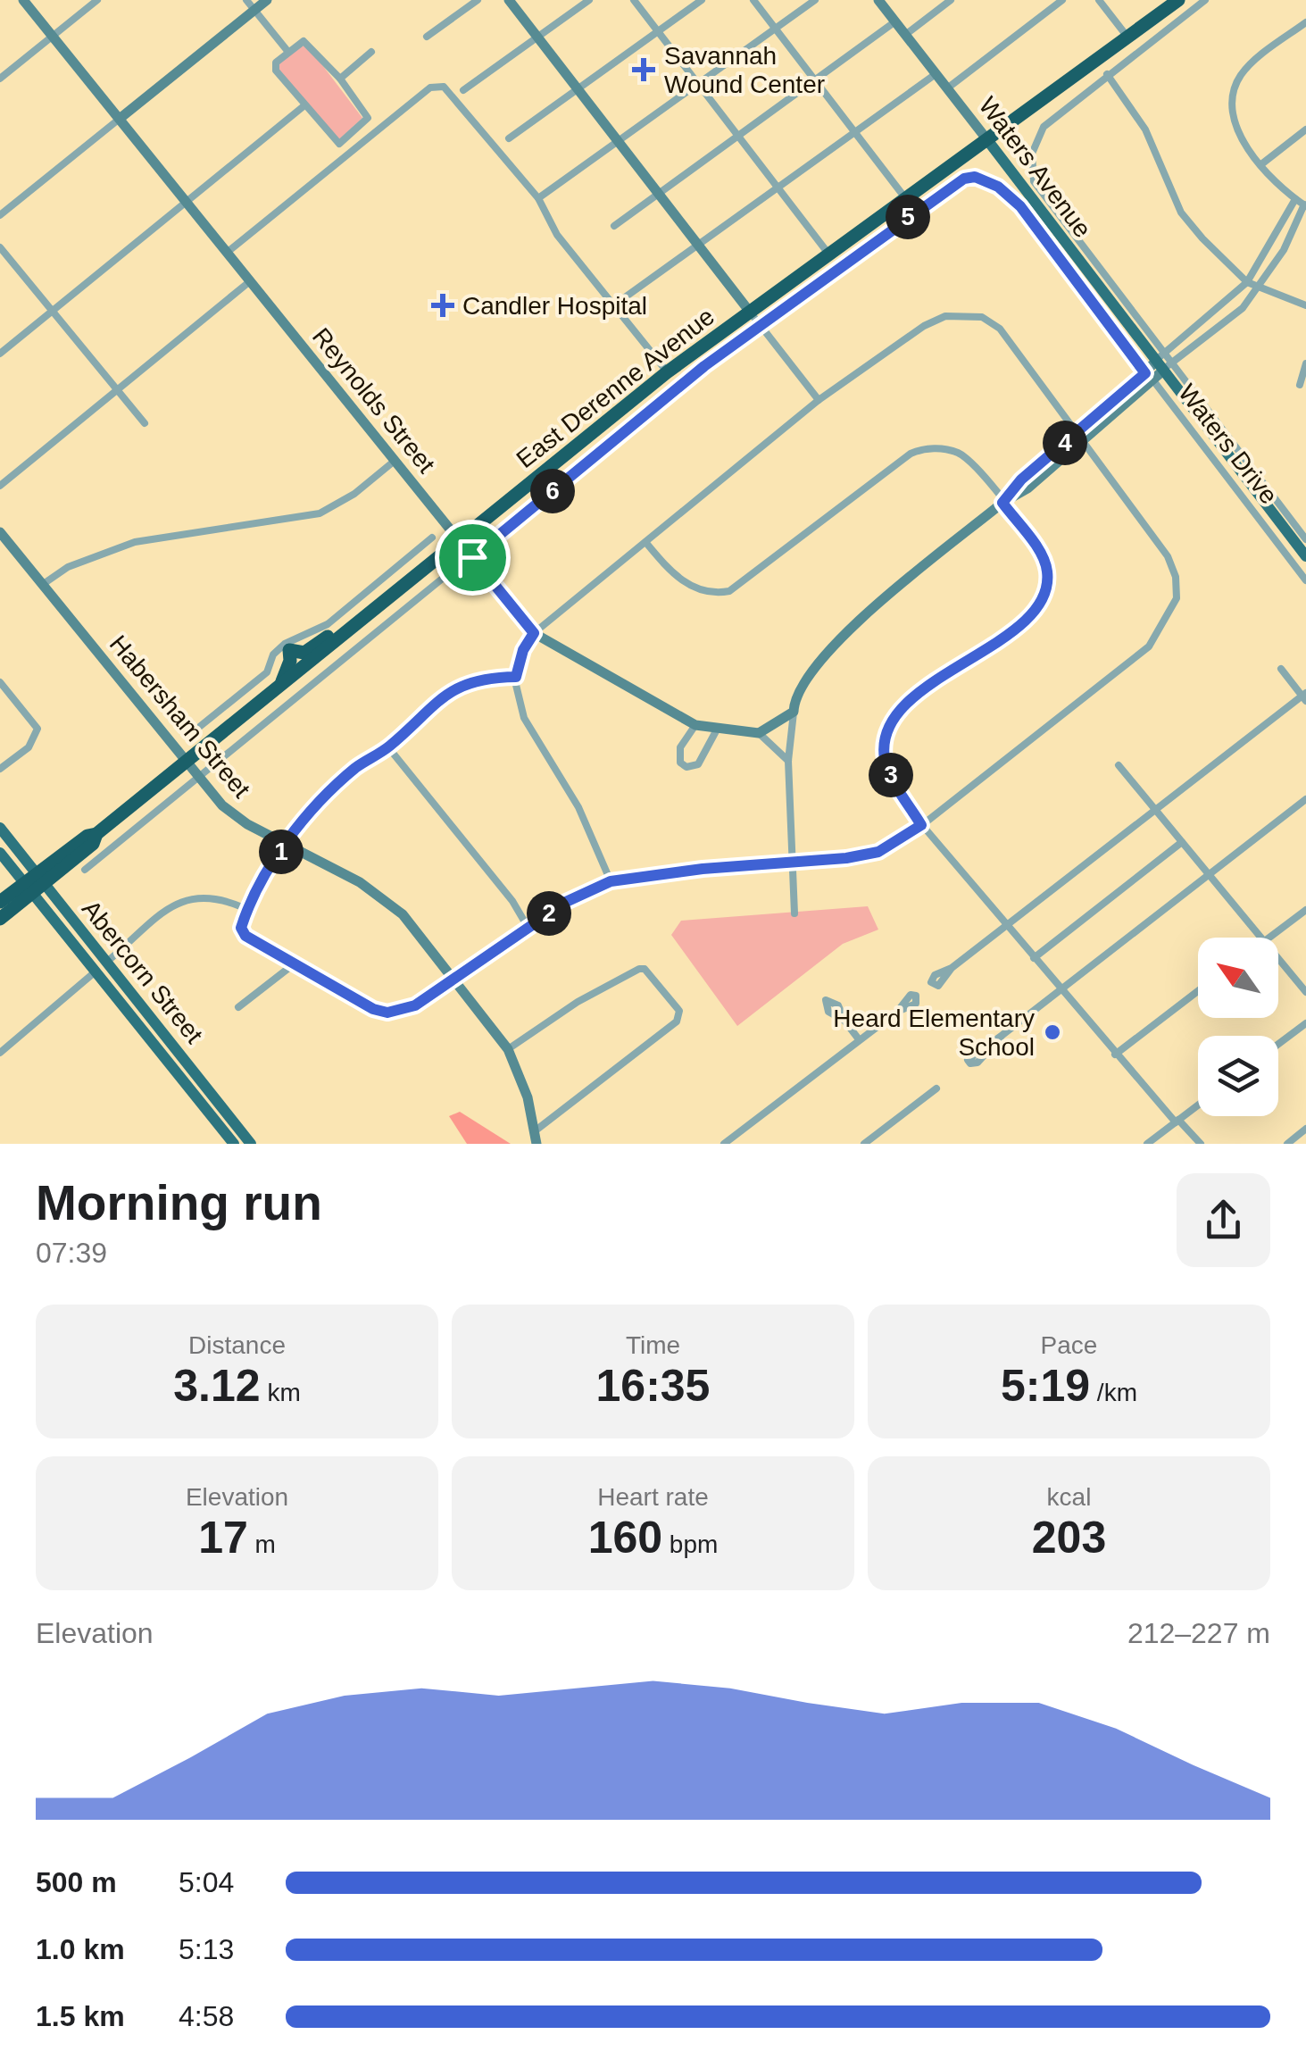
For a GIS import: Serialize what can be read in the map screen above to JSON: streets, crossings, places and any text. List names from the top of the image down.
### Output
{
  "streets": {
    "highway": ["East Derenne Avenue"],
    "main road": ["Waters Avenue", "Waters Drive", "Abercorn Street"],
    "street": ["Reynolds Street", "Habersham Street"]
  },
  "crossings": [
    ["Waters Avenue", "East Derenne Avenue"],
    ["Waters Avenue", "Waters Drive"],
    ["East Derenne Avenue", "Reynolds Street"],
    ["East Derenne Avenue", "Habersham Street"],
    ["East Derenne Avenue", "Abercorn Street"]
  ],
  "places": {
    "health": ["Savannah Wound Center", "Candler Hospital"],
    "other": ["Heard Elementary School"]
  },
  "north": "top left",
  "page": {
    "pins": [
      "5",
      "4",
      "6",
      "3",
      "1",
      "2"
    ],
    "heading": ["Morning run", "07:39"],
    "stats": [
      ["Distance", "3.12 km"],
      ["Time", "16:35"],
      ["Pace", "5:19 /km"],
      ["Elevation", "17 m"],
      ["Heart rate", "160 bpm"],
      ["kcal", "203"]
    ],
    "chart": ["Elevation", "212–227 m"],
    "list": [
      {
        "name": "500 m",
        "note": "5:04"
      },
      {
        "name": "1.0 km",
        "note": "5:13"
      },
      {
        "name": "1.5 km",
        "note": "4:58"
      }
    ]
  }
}
